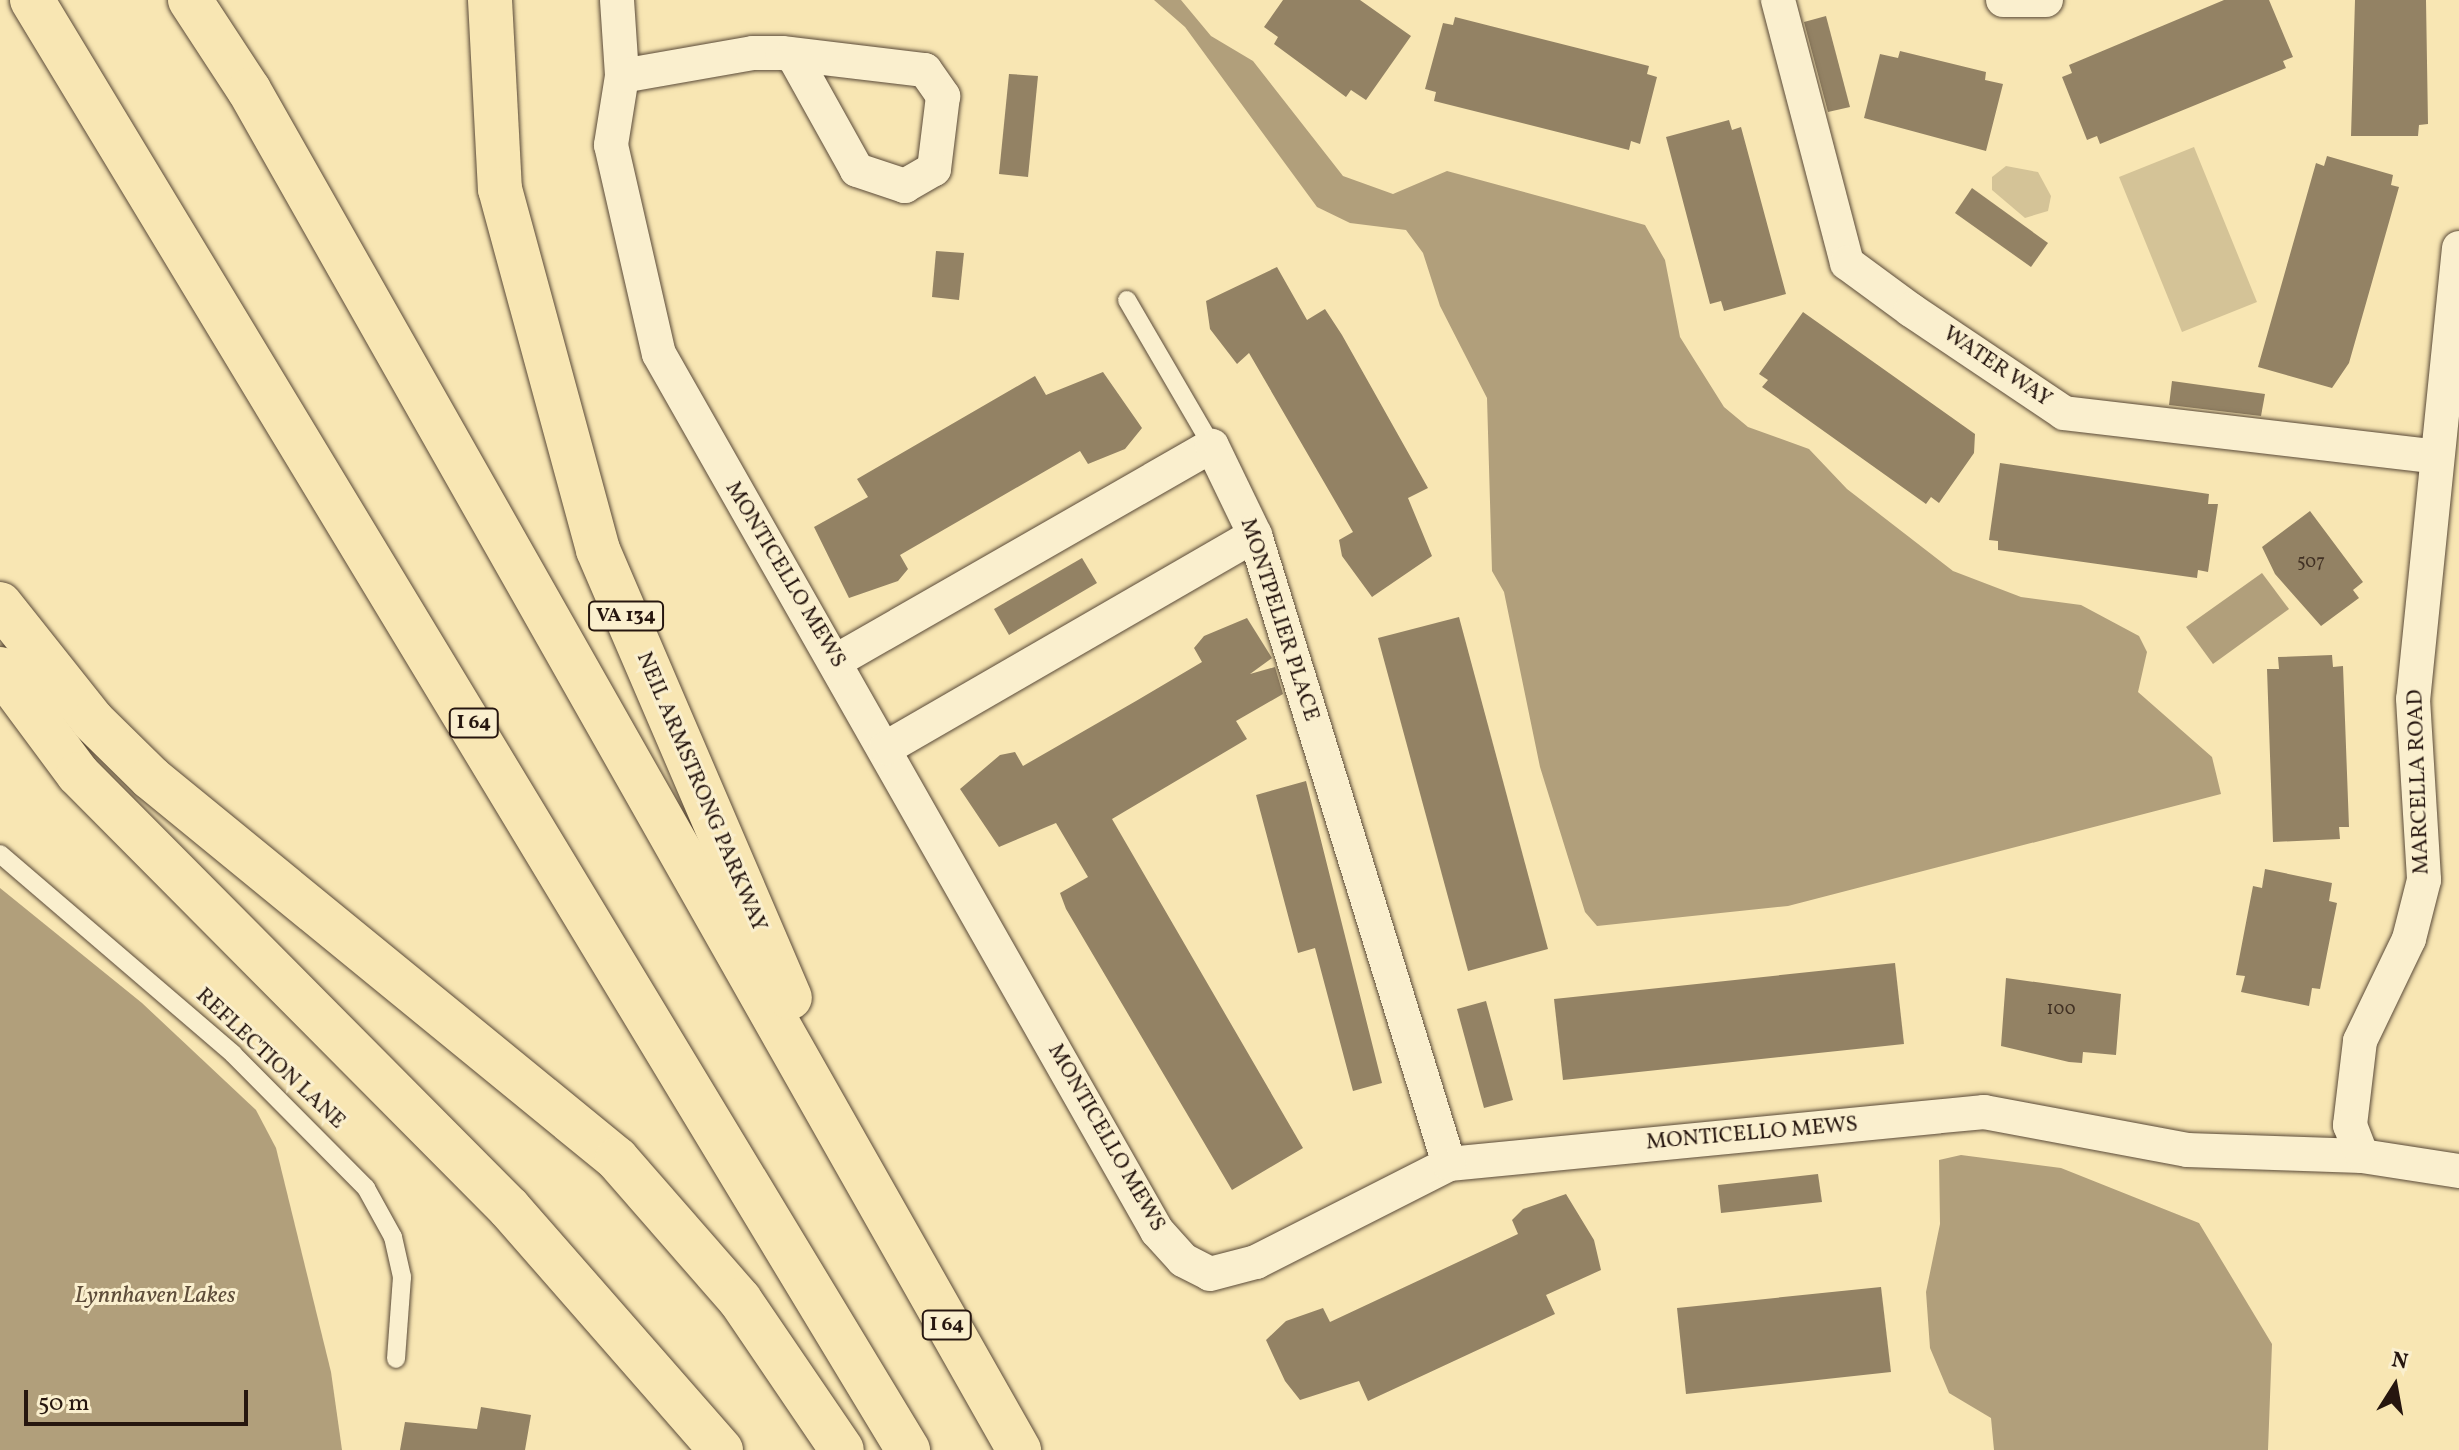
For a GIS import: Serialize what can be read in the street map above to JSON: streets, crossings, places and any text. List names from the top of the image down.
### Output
{
  "streets": {
    "highway": ["VA 134", "I 64", "NEIL ARMSTRONG PARKWAY"],
    "street": [
      "WATER WAY",
      "MONTICELLO MEWS",
      "MONTPELIER PLACE",
      "MARCELLA ROAD"
    ],
    "lane": ["REFLECTION LANE"]
  },
  "crossings": [
    ["WATER WAY", "MARCELLA ROAD"],
    ["MONTICELLO MEWS", "MONTPELIER PLACE"],
    ["MONTICELLO MEWS", "MARCELLA ROAD"],
    ["I 64", "NEIL ARMSTRONG PARKWAY"]
  ],
  "water": ["Lynnhaven Lakes"],
  "house_numbers": ["507", "100"],
  "scale_bar": "50 m",
  "north": "top"
}
